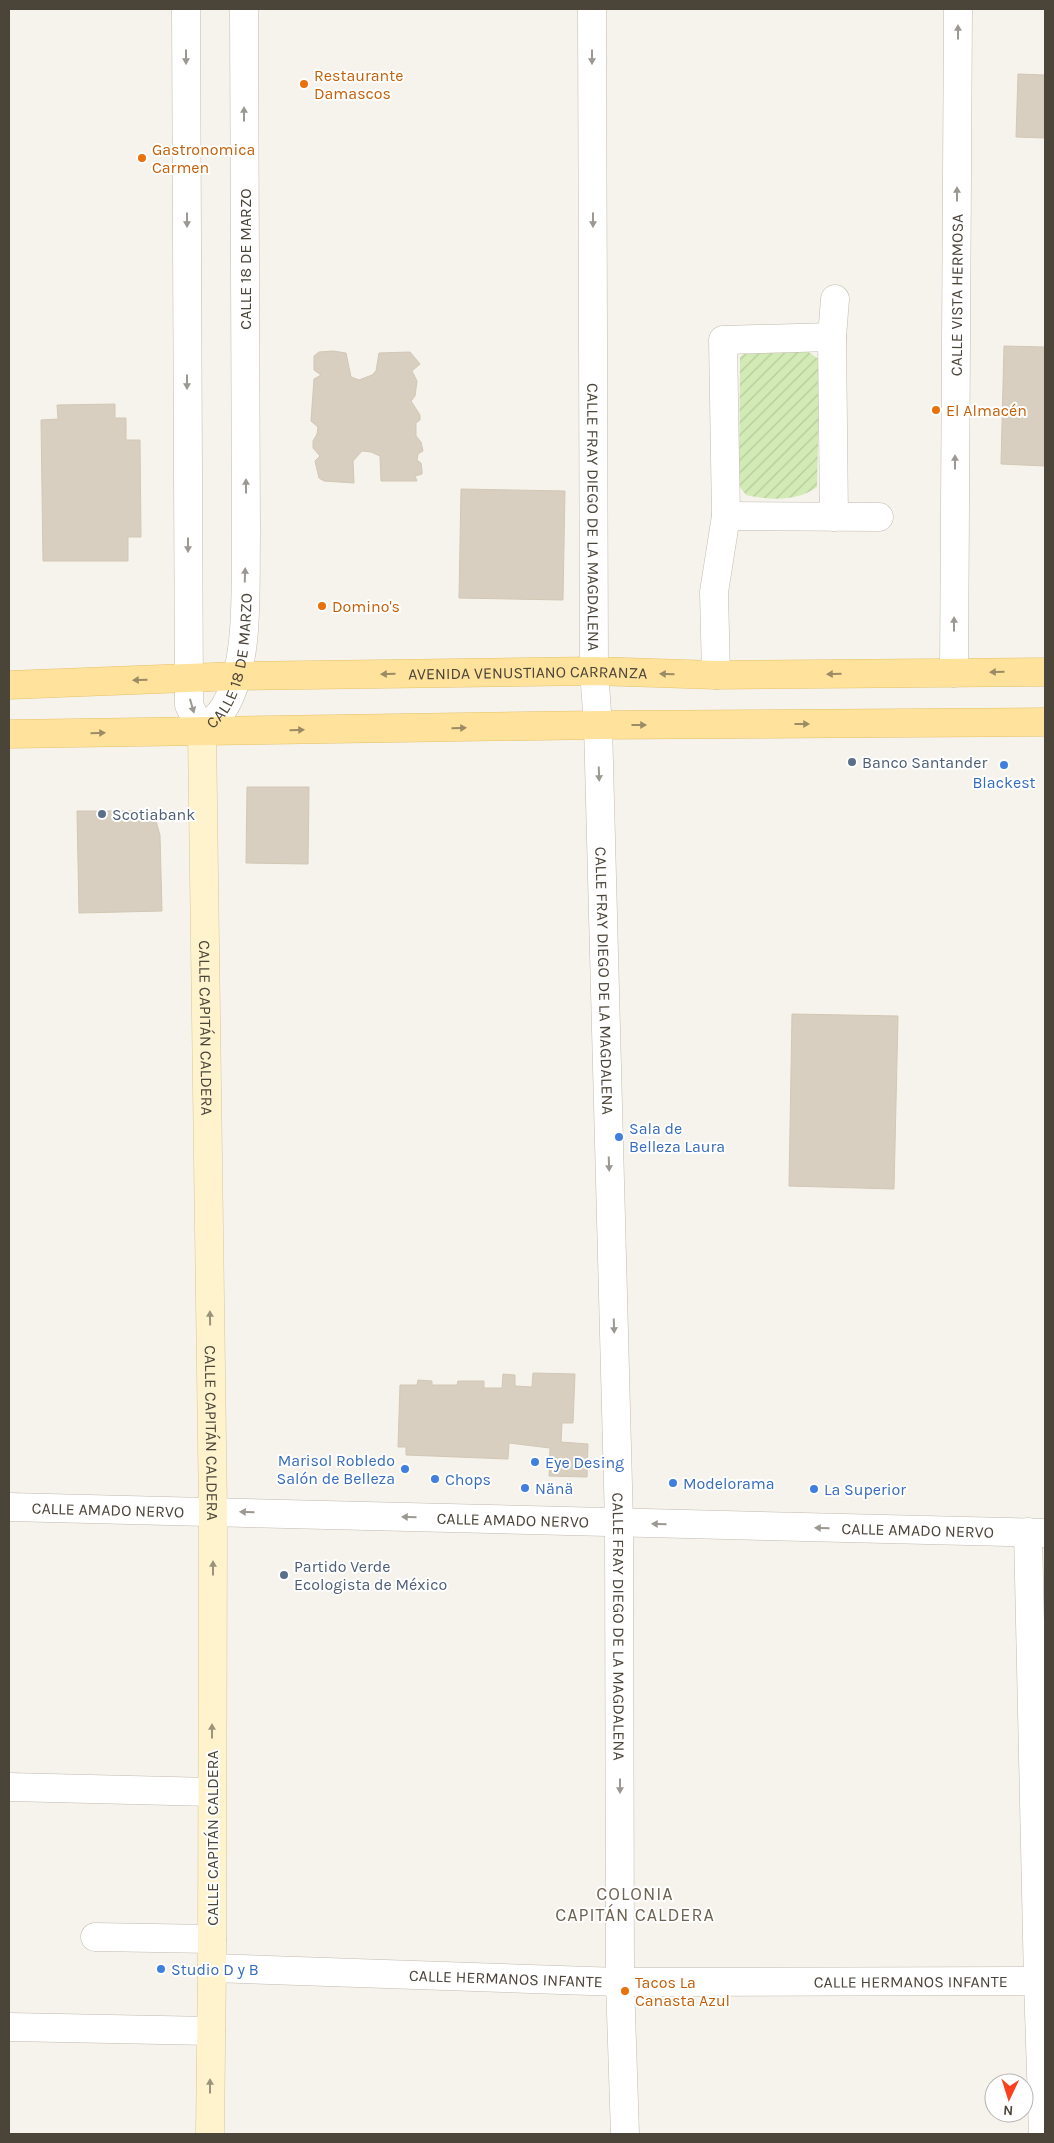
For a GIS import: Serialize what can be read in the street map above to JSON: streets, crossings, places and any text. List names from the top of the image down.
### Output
{
  "streets": {
    "main road": ["AVENIDA VENUSTIANO CARRANZA", "CALLE CAPITÁN CALDERA"],
    "street": [
      "CALLE 18 DE MARZO",
      "CALLE VISTA HERMOSA",
      "CALLE FRAY DIEGO DE LA MAGDALENA",
      "CALLE AMADO NERVO",
      "CALLE HERMANOS INFANTE"
    ]
  },
  "crossings": [
    ["CALLE 18 DE MARZO", "AVENIDA VENUSTIANO CARRANZA"],
    ["CALLE 18 DE MARZO", "CALLE CAPITÁN CALDERA"],
    ["CALLE VISTA HERMOSA", "AVENIDA VENUSTIANO CARRANZA"],
    ["CALLE FRAY DIEGO DE LA MAGDALENA", "AVENIDA VENUSTIANO CARRANZA"],
    ["CALLE FRAY DIEGO DE LA MAGDALENA", "CALLE AMADO NERVO"],
    ["CALLE FRAY DIEGO DE LA MAGDALENA", "CALLE HERMANOS INFANTE"],
    ["CALLE CAPITÁN CALDERA", "CALLE AMADO NERVO"],
    ["CALLE CAPITÁN CALDERA", "CALLE HERMANOS INFANTE"]
  ],
  "one_way": ["CALLE FRAY DIEGO DE LA MAGDALENA", "CALLE CAPITÁN CALDERA", "CALLE AMADO NERVO"],
  "districts": ["COLONIA CAPITÁN CALDERA"],
  "places": [
    "Restaurante Damascos",
    "Gastronomica Carmen",
    "El Almacén",
    "Domino's",
    "Banco Santander",
    "Blackest",
    "Scotiabank",
    "Sala de Belleza Laura",
    "Eye Desing",
    "Marisol Robledo Salón de Belleza",
    "Chops",
    "Modelorama",
    "Nänä",
    "La Superior",
    "Partido Verde Ecologista de México",
    "Studio D y B",
    "Tacos La Canasta Azul"
  ],
  "north": "bottom"
}
